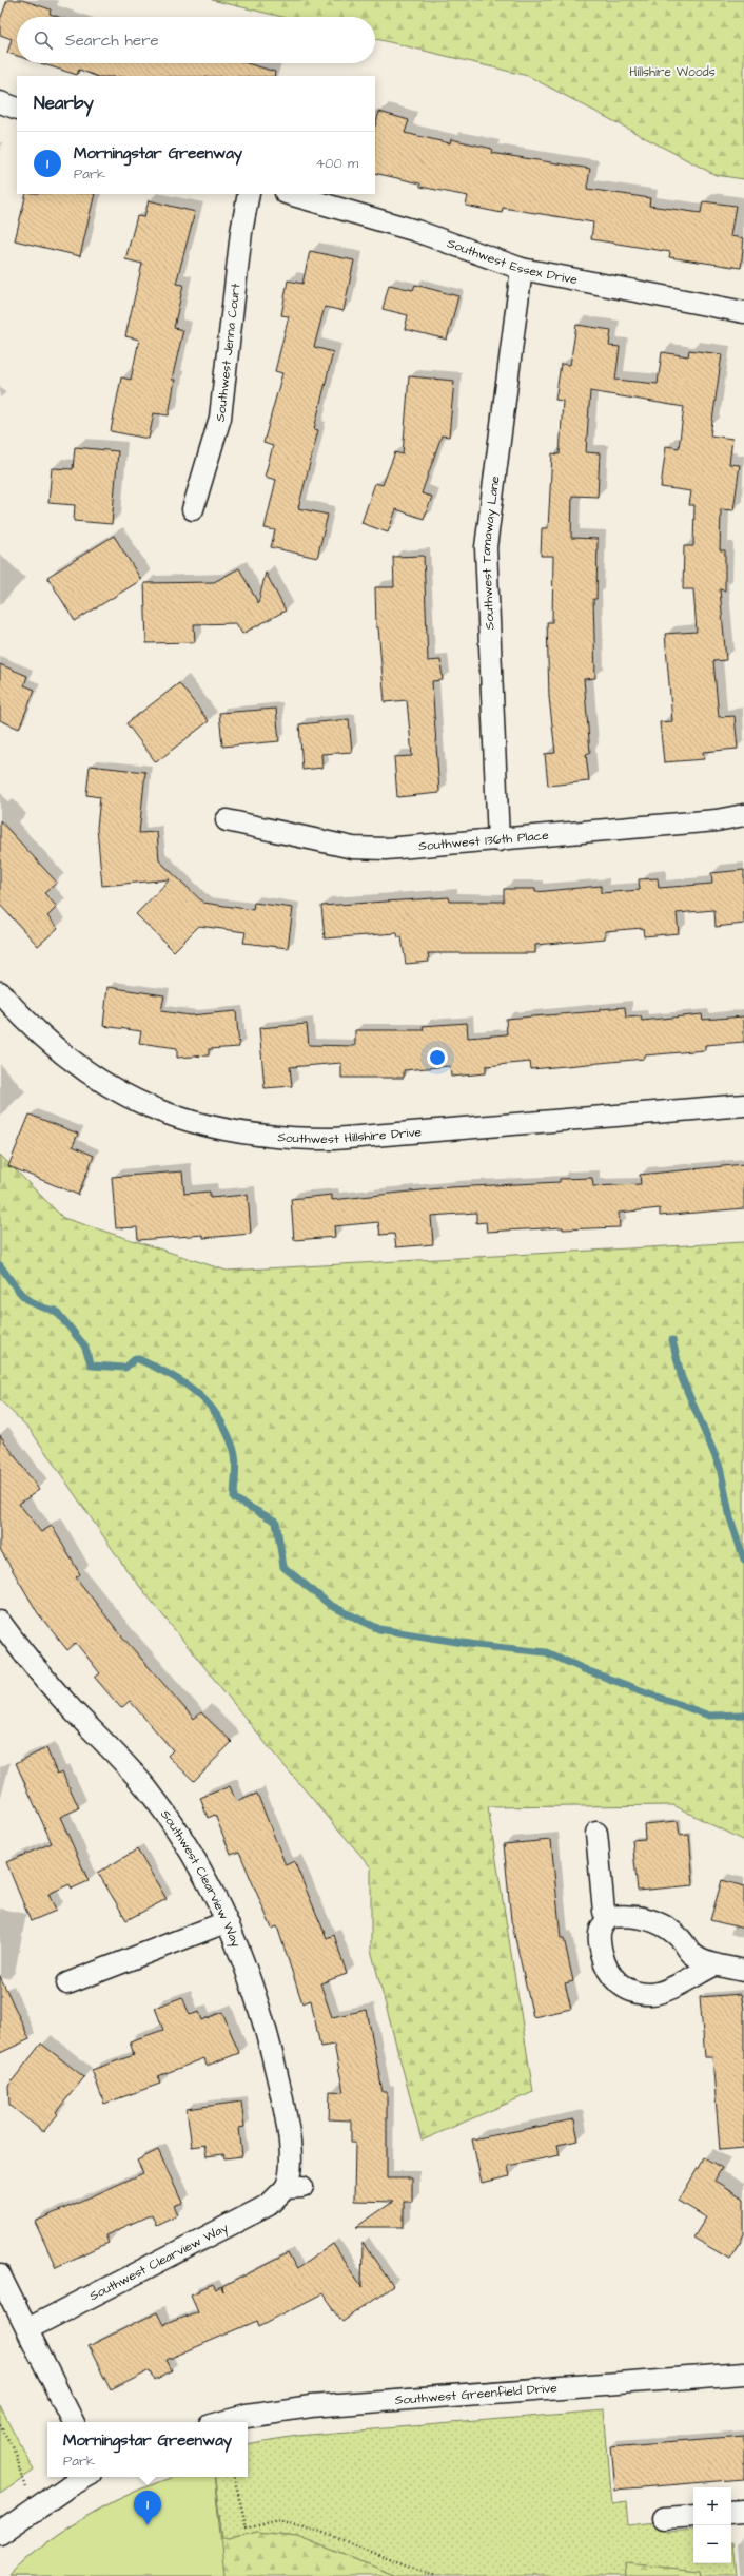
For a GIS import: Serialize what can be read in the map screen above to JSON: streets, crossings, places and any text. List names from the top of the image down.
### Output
{
  "streets": {
    "street": [
      "Southwest Essex Drive",
      "Southwest Jenna Court",
      "Southwest Tamaway Lane",
      "Southwest 136th Place",
      "Southwest Hillshire Drive",
      "Southwest Clearview Way",
      "Southwest Greenfield Drive"
    ]
  },
  "crossings": [
    ["Southwest Essex Drive", "Southwest Tamaway Lane"],
    ["Southwest Tamaway Lane", "Southwest 136th Place"]
  ],
  "parks": ["Hillshire Woods"],
  "page": {
    "search": "Search here",
    "heading": "Nearby",
    "list": [
      {
        "mark": "1",
        "name": "Morningstar Greenway",
        "note": "Park",
        "value": "400 m"
      }
    ],
    "popup": ["Morningstar Greenway", "Park"],
    "map_buttons": ["+", "−"],
    "pins": "1"
  }
}
